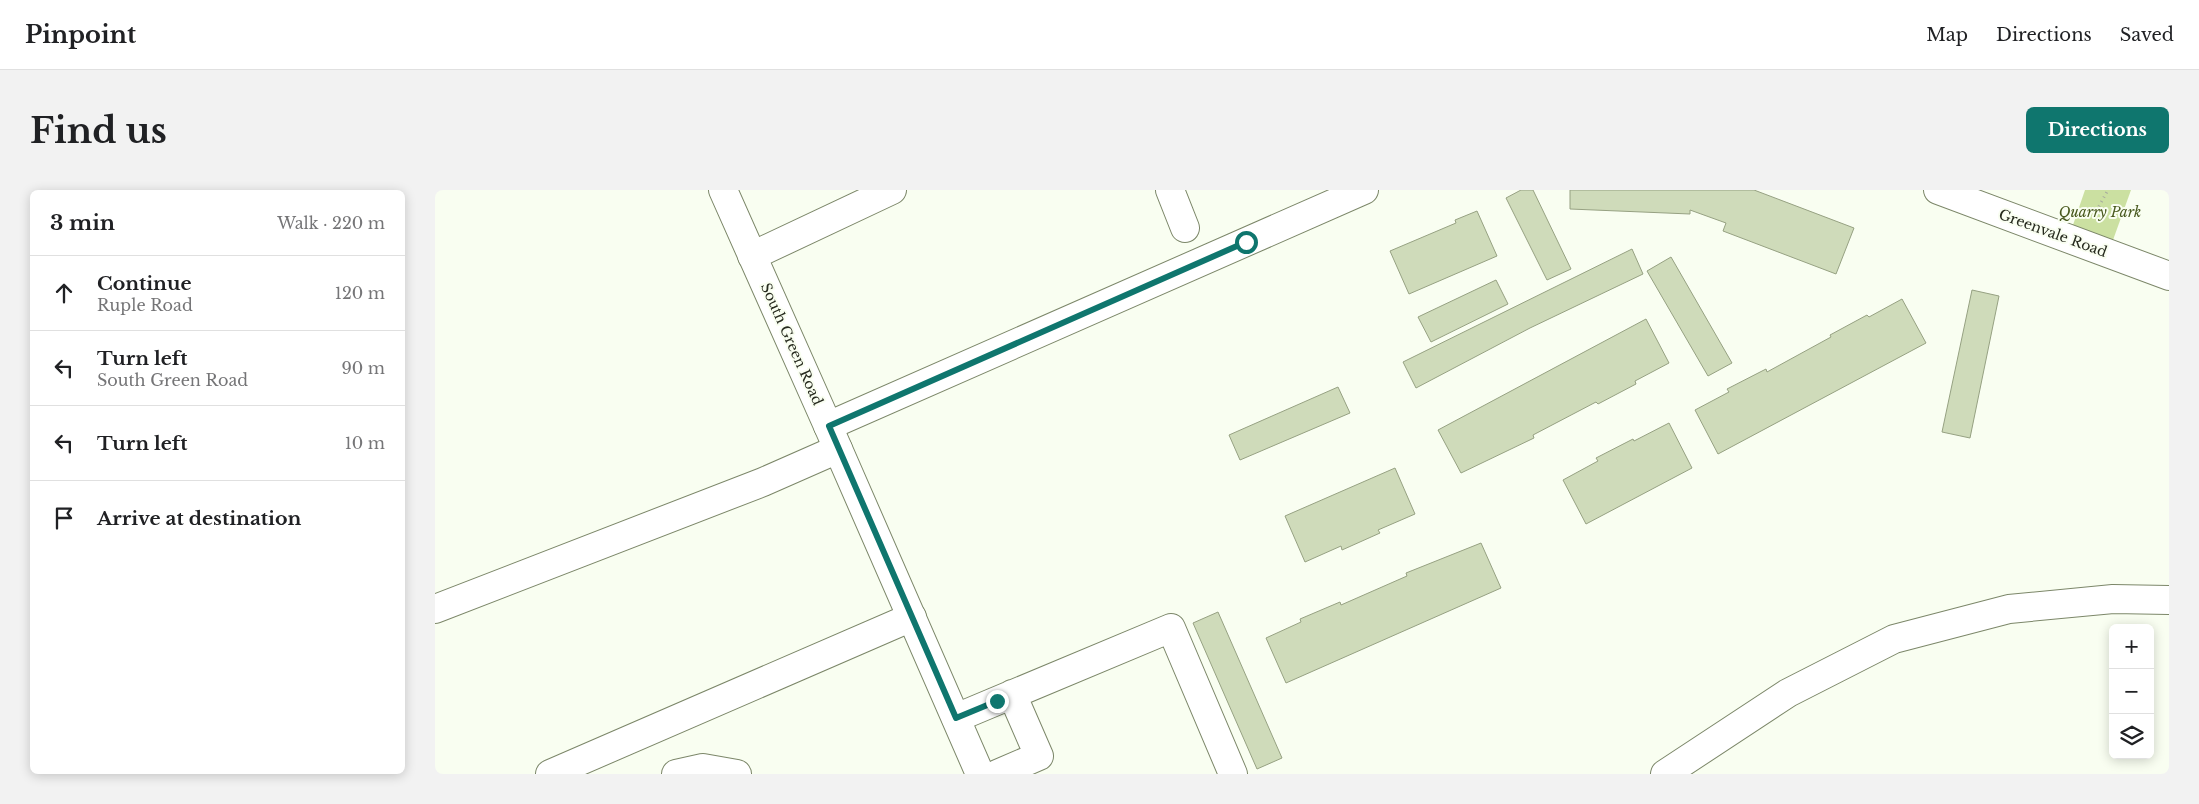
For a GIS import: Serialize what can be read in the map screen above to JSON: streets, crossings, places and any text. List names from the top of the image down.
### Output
{
  "streets": {
    "street": ["Greenvale Road", "South Green Road"]
  },
  "parks": ["Quarry Park"],
  "page": {
    "header": "Pinpoint",
    "nav": ["Map", "Directions", "Saved"],
    "buttons": "Directions",
    "title": "Find us",
    "heading": ["3 min", "Walk · 220 m"],
    "list": [
      ["Continue", "Ruple Road", "120 m"],
      ["Turn left", "South Green Road", "90 m"],
      ["Turn left", "10 m"],
      "Arrive at destination"
    ],
    "map_buttons": ["+", "−"]
  }
}
